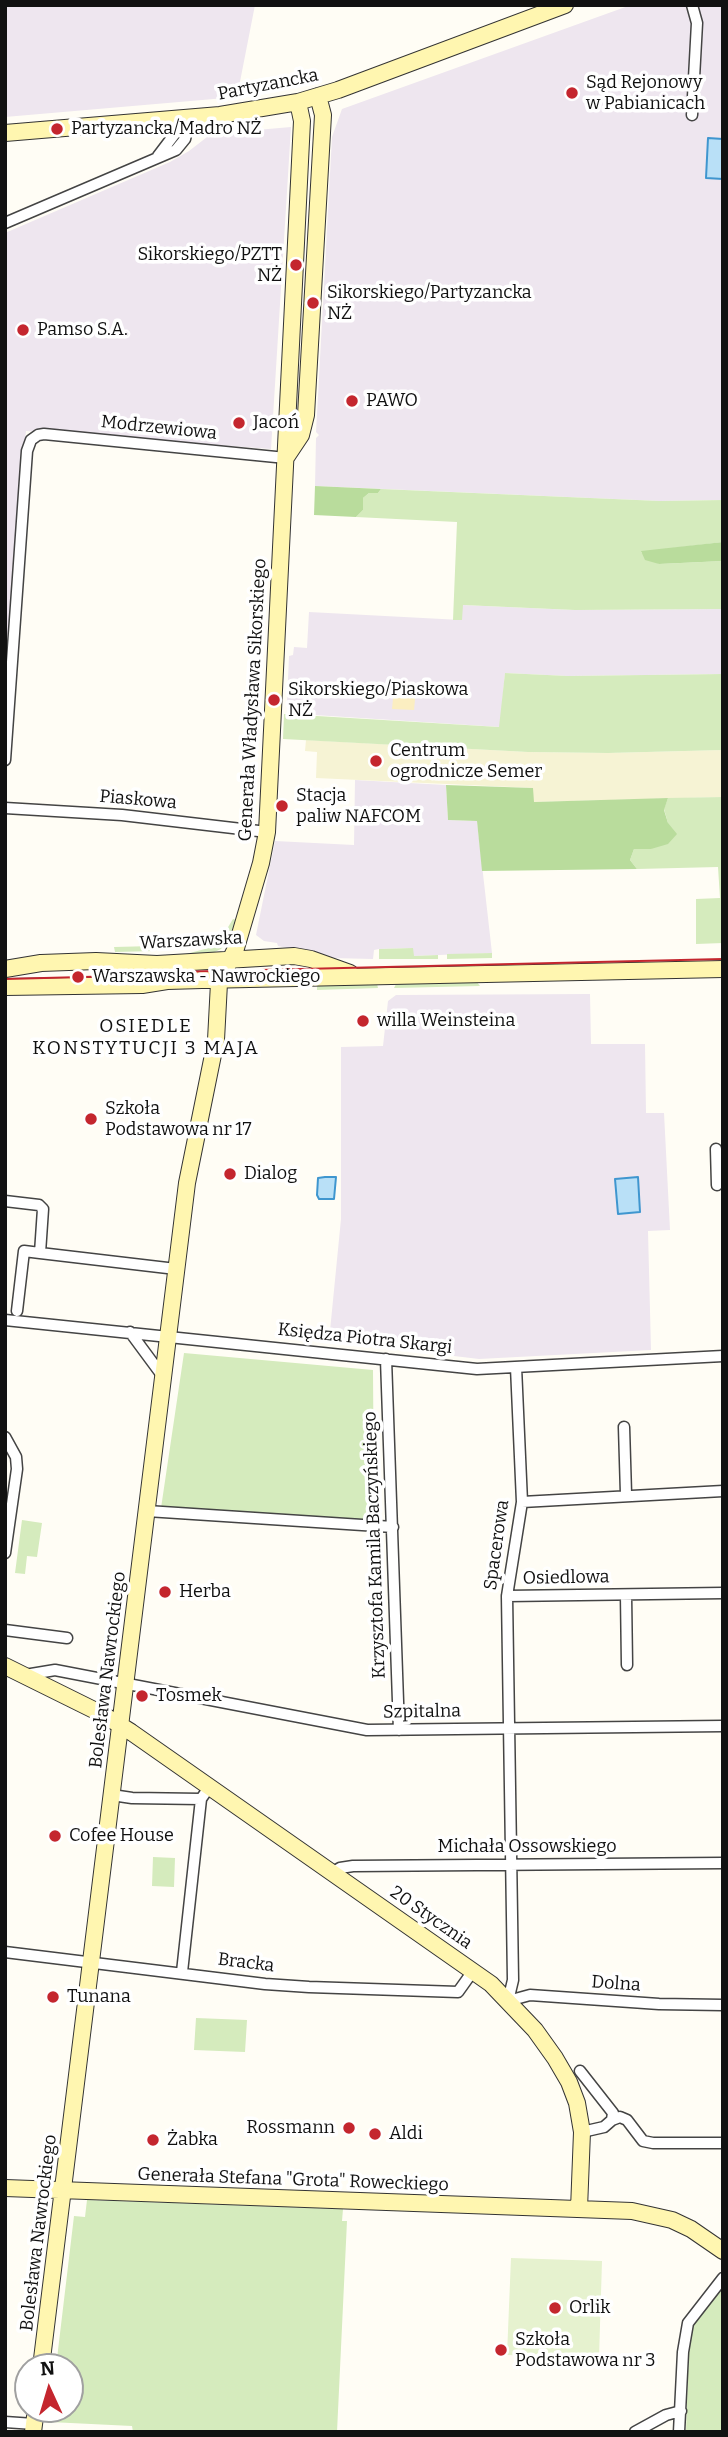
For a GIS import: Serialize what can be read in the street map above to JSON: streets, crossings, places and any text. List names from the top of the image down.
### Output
{
  "streets": {
    "street": [
      "Partyzancka",
      "Modrzewiowa",
      "Generała Władysława Sikorskiego",
      "Piaskowa",
      "Warszawska",
      "Księdza Piotra Skargi",
      "Krzysztofa Kamila Baczyńskiego",
      "Spacerowa",
      "Osiedlowa",
      "Bolesława Nawrockiego",
      "Szpitalna",
      "Michała Ossowskiego",
      "20 Stycznia",
      "Bracka",
      "Dolna",
      "Generała Stefana \"Grota\" Roweckiego"
    ]
  },
  "crossings": [
    ["Partyzancka", "Generała Władysława Sikorskiego"],
    ["Modrzewiowa", "Generała Władysława Sikorskiego"],
    ["Generała Władysława Sikorskiego", "Piaskowa"],
    ["Generała Władysława Sikorskiego", "Warszawska"],
    ["Generała Władysława Sikorskiego", "Bolesława Nawrockiego"],
    ["Warszawska", "Bolesława Nawrockiego"],
    ["Księdza Piotra Skargi", "Krzysztofa Kamila Baczyńskiego"],
    ["Księdza Piotra Skargi", "Spacerowa"],
    ["Księdza Piotra Skargi", "Bolesława Nawrockiego"],
    ["Krzysztofa Kamila Baczyńskiego", "Szpitalna"],
    ["Spacerowa", "Osiedlowa"],
    ["Spacerowa", "Szpitalna"],
    ["Spacerowa", "Michała Ossowskiego"],
    ["Spacerowa", "20 Stycznia"],
    ["Spacerowa", "Dolna"],
    ["Bolesława Nawrockiego", "Szpitalna"],
    ["Bolesława Nawrockiego", "20 Stycznia"],
    ["Bolesława Nawrockiego", "Bracka"],
    ["Bolesława Nawrockiego", "Generała Stefana \"Grota\" Roweckiego"],
    ["Szpitalna", "20 Stycznia"],
    ["Michała Ossowskiego", "20 Stycznia"],
    ["20 Stycznia", "Bracka"],
    ["20 Stycznia", "Dolna"],
    ["20 Stycznia", "Generała Stefana \"Grota\" Roweckiego"]
  ],
  "districts": ["OSIEDLE KONSTYTUCJI 3 MAJA"],
  "places": [
    "Sąd Rejonowy w Pabianicach",
    "Partyzancka/Madro NŻ",
    "Sikorskiego/PZTT NŻ",
    "Sikorskiego/Partyzancka NŻ",
    "Pamso S.A.",
    "PAWO",
    "Jacoń",
    "Sikorskiego/Piaskowa NŻ",
    "Centrum ogrodnicze Semer",
    "Stacja paliw NAFCOM",
    "Warszawska - Nawrockiego",
    "willa Weinsteina",
    "Szkoła Podstawowa nr 17",
    "Dialog",
    "Herba",
    "Tosmek",
    "Cofee House",
    "Tunana",
    "Rossmann",
    "Aldi",
    "Żabka",
    "Orlik",
    "Szkoła Podstawowa nr 3"
  ],
  "north": "top"
}
